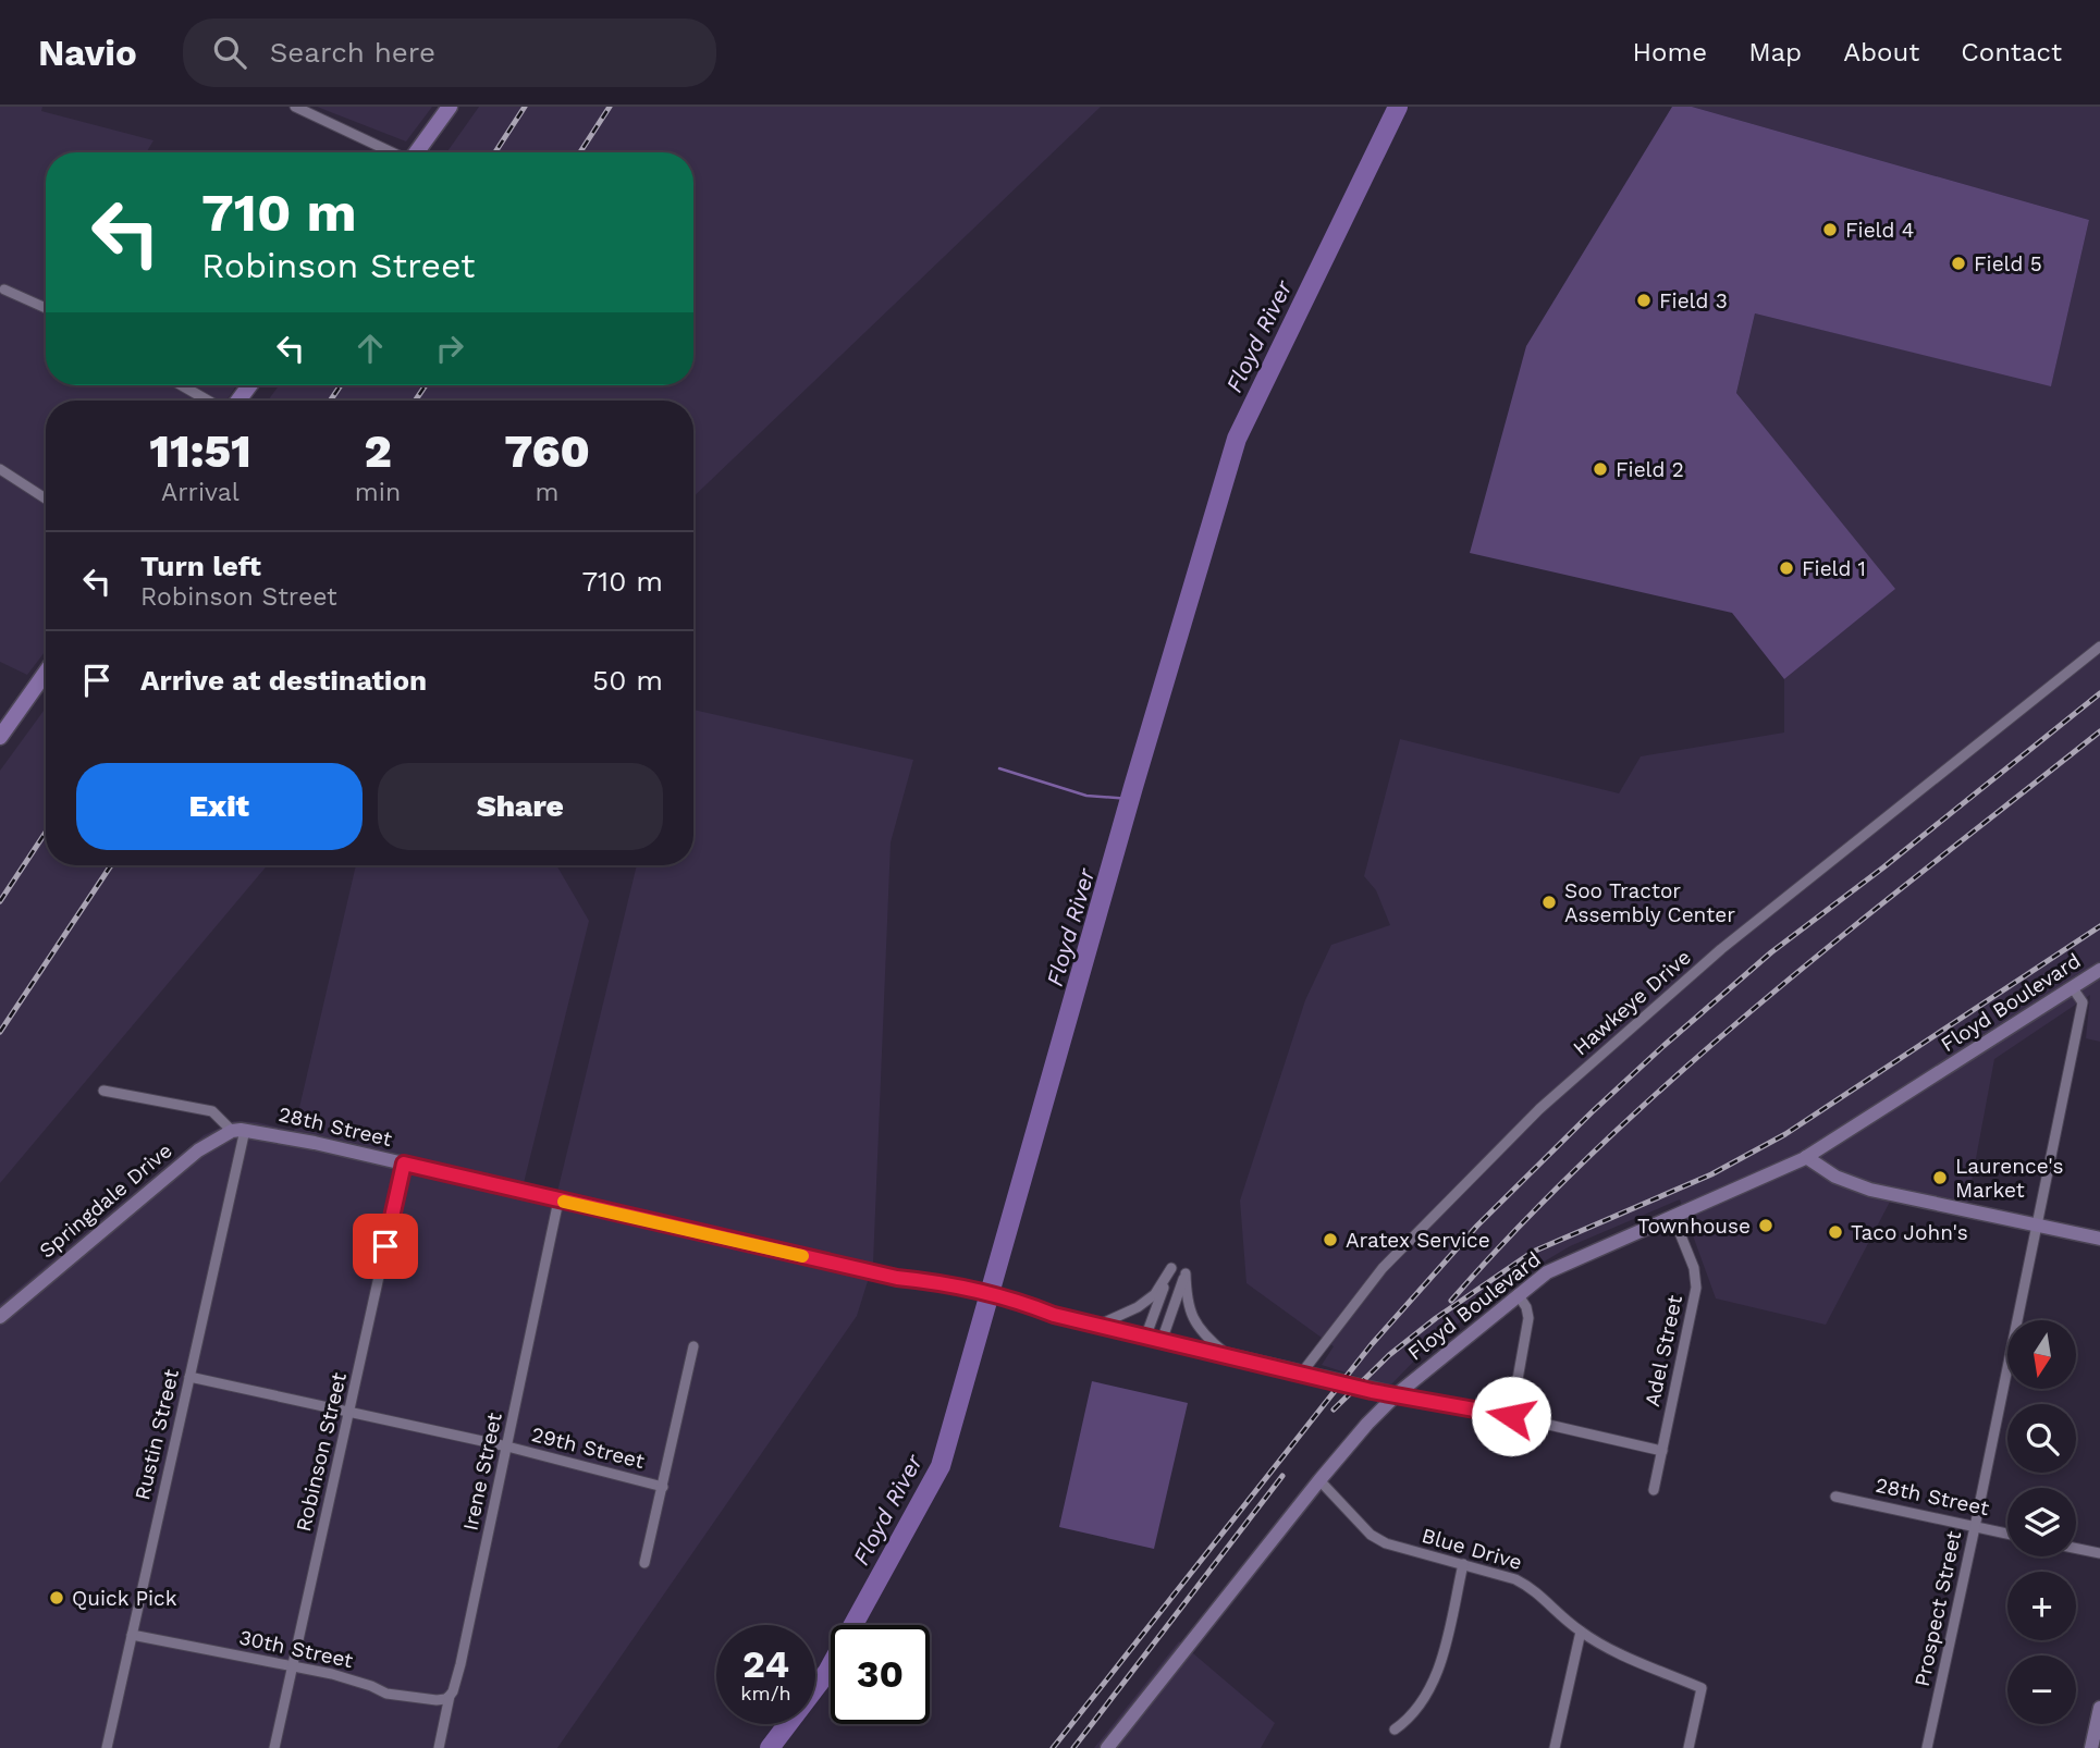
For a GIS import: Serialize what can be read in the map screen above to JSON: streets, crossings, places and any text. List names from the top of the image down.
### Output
{
  "streets": {
    "main road": ["Floyd Boulevard", "28th Street", "Springdale Drive"],
    "street": [
      "Hawkeye Drive",
      "Adel Street",
      "Rustin Street",
      "29th Street",
      "Robinson Street",
      "Irene Street",
      "Blue Drive",
      "Prospect Street",
      "30th Street"
    ]
  },
  "crossings": [
    ["Hawkeye Drive", "28th Street"],
    ["Floyd Boulevard", "28th Street"],
    ["Floyd Boulevard", "Adel Street"],
    ["Floyd Boulevard", "Blue Drive"],
    ["Floyd Boulevard", "Prospect Street"],
    ["28th Street", "Springdale Drive"],
    ["28th Street", "Adel Street"],
    ["28th Street", "Rustin Street"],
    ["28th Street", "Robinson Street"],
    ["28th Street", "Irene Street"],
    ["28th Street", "Prospect Street"],
    ["Springdale Drive", "Rustin Street"],
    ["Rustin Street", "29th Street"],
    ["Rustin Street", "30th Street"],
    ["29th Street", "Robinson Street"],
    ["29th Street", "Irene Street"],
    ["Robinson Street", "30th Street"],
    ["Irene Street", "30th Street"]
  ],
  "water": ["Floyd River"],
  "places": [
    "Field 4",
    "Field 5",
    "Field 3",
    "Field 2",
    "Field 1",
    "Soo Tractor Assembly Center",
    "Laurence's Market",
    "Townhouse",
    "Taco John's",
    "Aratex Service",
    "Quick Pick"
  ],
  "north": "bottom",
  "page": {
    "header": "Navio",
    "search": "Search here",
    "nav": [
      "Home",
      "Map",
      "About",
      "Contact"
    ],
    "turn": ["710 m", "Robinson Street"],
    "eta": [
      "11:51",
      "Arrival",
      "2",
      "min",
      "760",
      "m"
    ],
    "list": [
      {
        "name": "Turn left",
        "note": "Robinson Street",
        "value": "710 m"
      },
      {
        "name": "Arrive at destination",
        "value": "50 m"
      }
    ],
    "buttons": ["Exit", "Share"],
    "map_buttons": ["+", "−"],
    "speed": "24 km/h",
    "limit": "30"
  }
}
